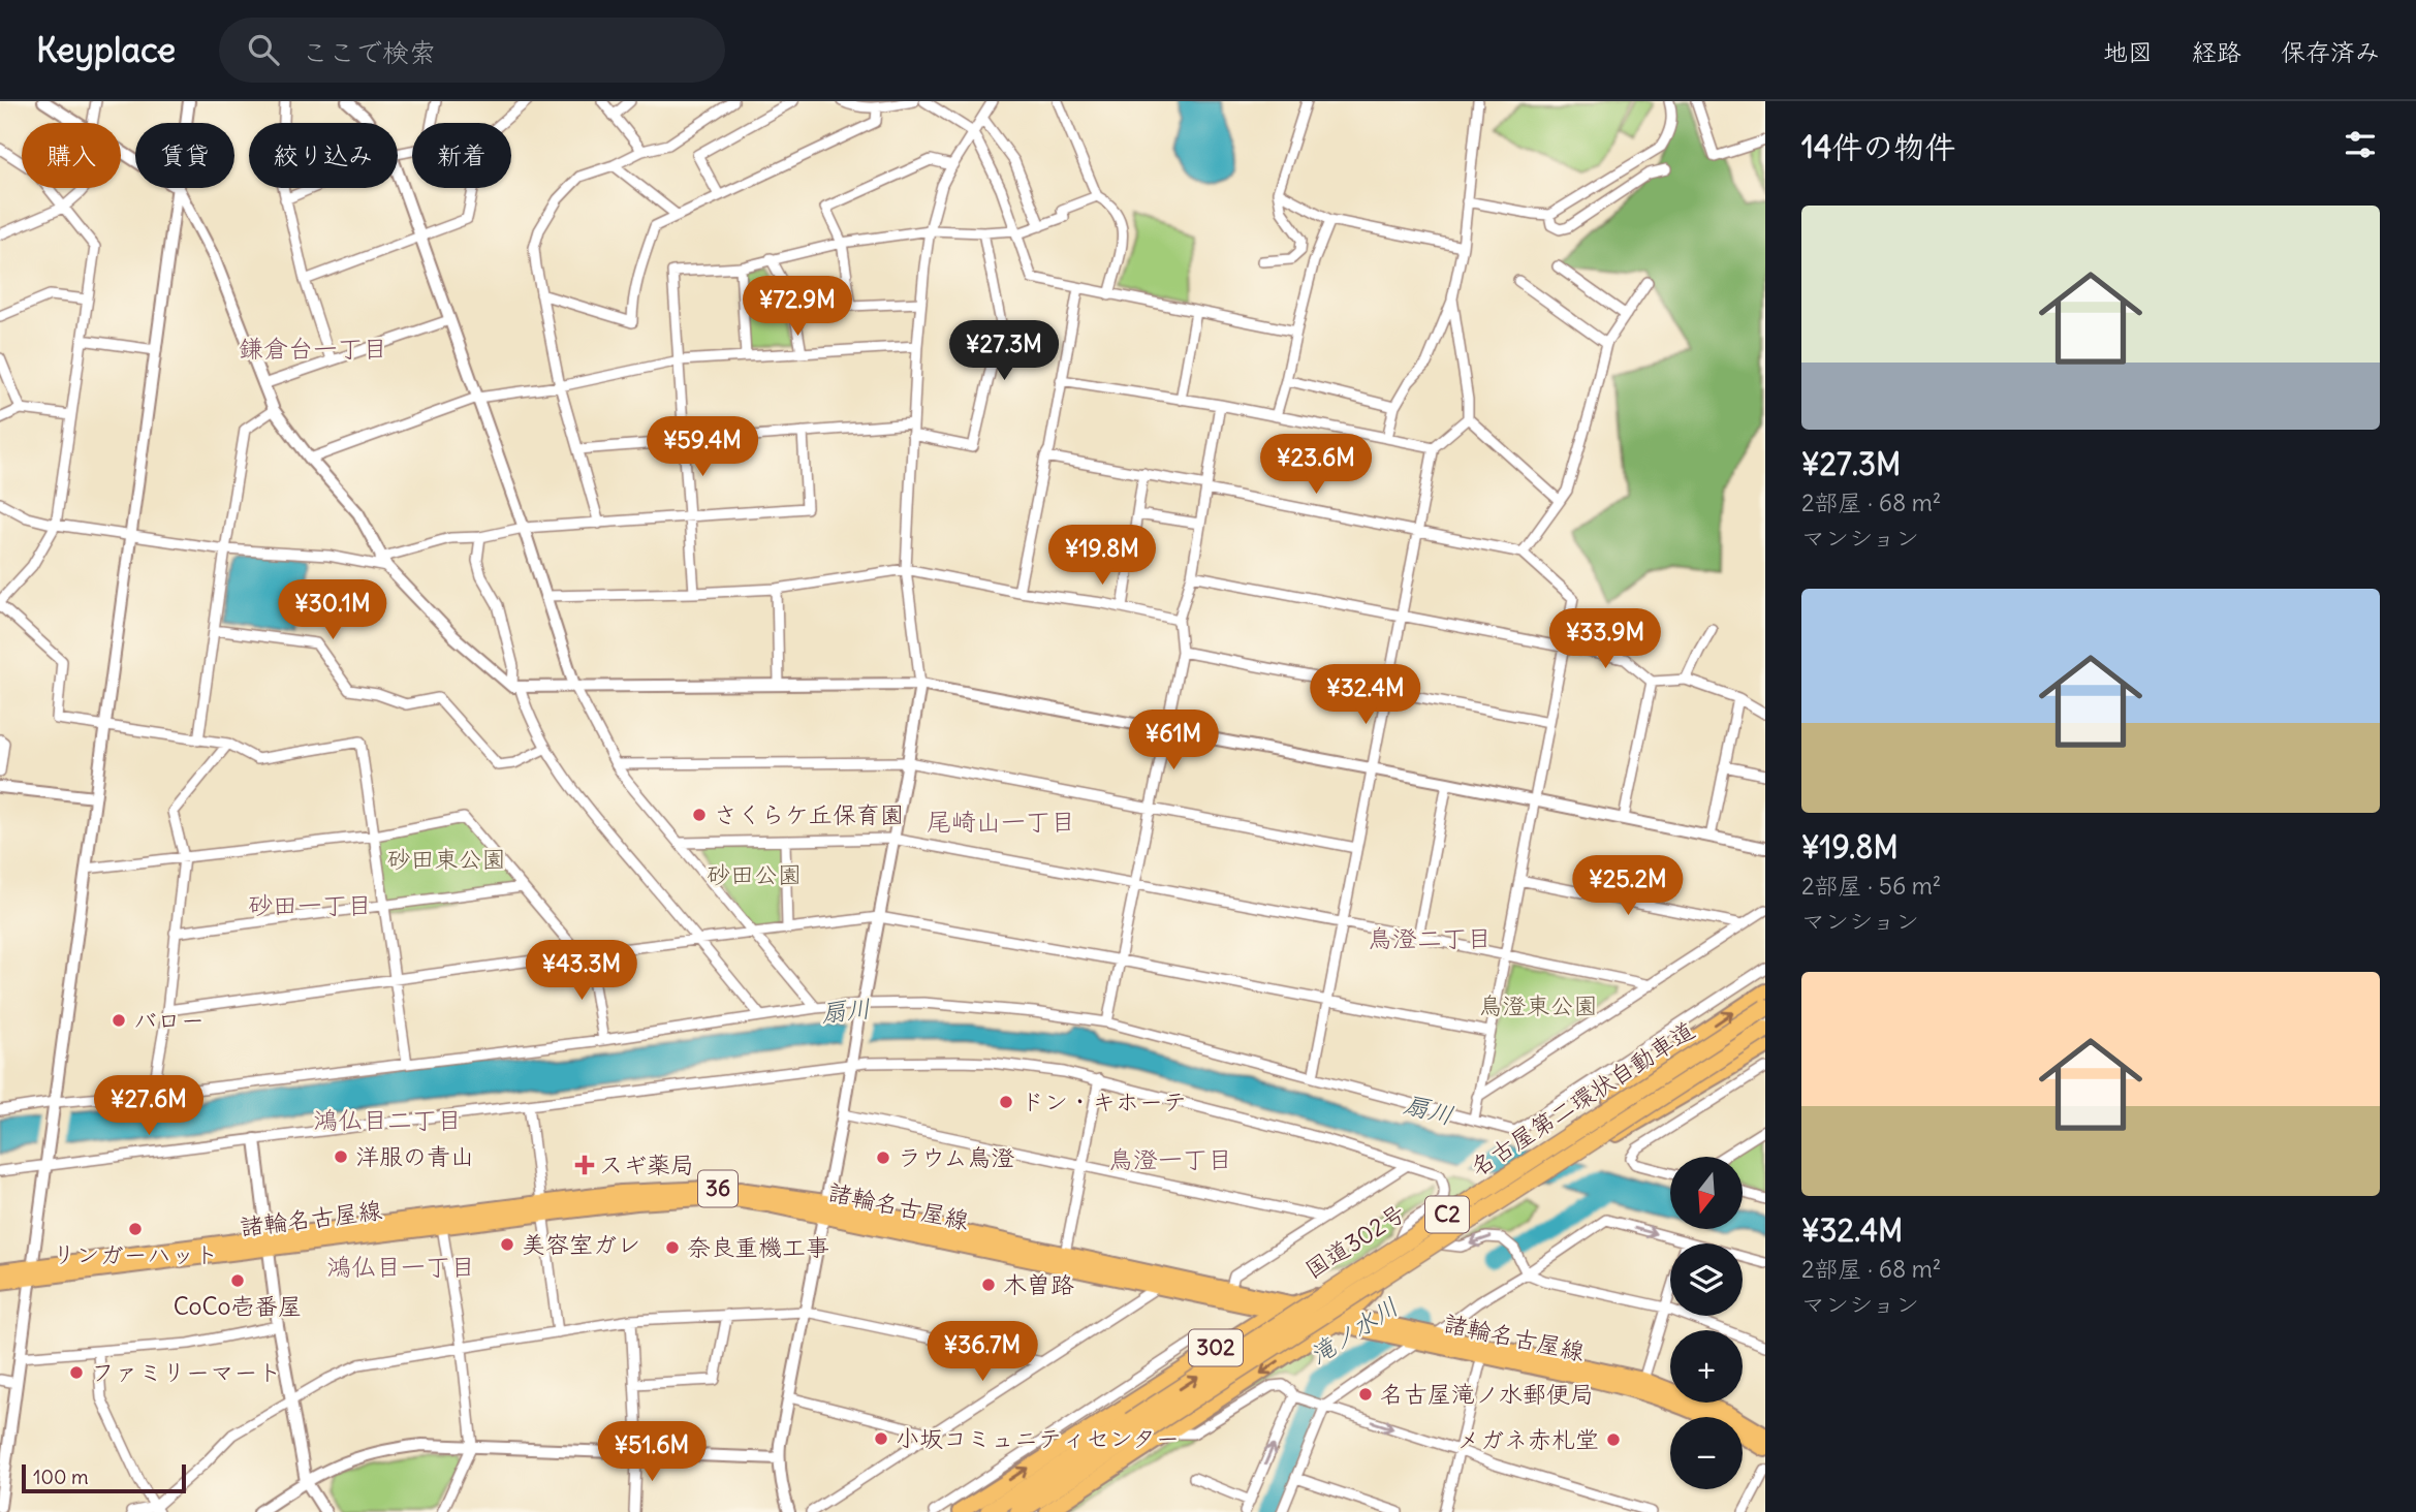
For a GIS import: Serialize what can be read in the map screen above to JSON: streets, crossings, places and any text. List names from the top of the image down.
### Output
{
  "streets": {
    "highway": ["名古屋第二環状自動車道", "C2"],
    "main road": [
      "36",
      "諸輪名古屋線",
      "国道302号",
      "302"
    ]
  },
  "crossings": [
    ["名古屋第二環状自動車道", "国道302号"],
    ["諸輪名古屋線", "国道302号"],
    ["諸輪名古屋線", "302"]
  ],
  "districts": [
    "鎌倉台一丁目",
    "尾崎山一丁目",
    "砂田一丁目",
    "鳥澄二丁目",
    "鴻仏目二丁目",
    "鳥澄一丁目",
    "鴻仏目一丁目"
  ],
  "water": ["扇川", "滝ノ水川"],
  "parks": ["砂田東公園", "砂田公園", "鳥澄東公園"],
  "places": {
    "other": [
      "さくらケ丘保育園",
      "バロー",
      "ドン・キホーテ",
      "洋服の青山",
      "ラウム鳥澄",
      "リンガーハット",
      "美容室ガレ",
      "奈良重機工事",
      "CoCo壱番屋",
      "木曽路",
      "ファミリーマート",
      "名古屋滝ノ水郵便局",
      "小坂コミュニティセンター",
      "メガネ赤札堂"
    ],
    "health": ["スギ薬局"]
  },
  "scale_bar": "100 m",
  "north": "bottom",
  "page": {
    "header": "Keyplace",
    "search": "ここで検索",
    "nav": ["地図", "経路", "保存済み"],
    "heading": "14件の物件",
    "chip": [
      "購入",
      "賃貸",
      "絞り込み",
      "新着"
    ],
    "list": [
      {
        "name": "¥27.3M",
        "note": "2部屋 · 68 m² · マンション"
      },
      {
        "name": "¥19.8M",
        "note": "2部屋 · 56 m² · マンション"
      },
      {
        "name": "¥32.4M",
        "note": "2部屋 · 68 m² · マンション"
      }
    ],
    "price": [
      "¥72.9M",
      "¥27.3M",
      "¥59.4M",
      "¥23.6M",
      "¥19.8M",
      "¥30.1M",
      "¥33.9M",
      "¥32.4M",
      "¥61M",
      "¥25.2M",
      "¥43.3M",
      "¥27.6M",
      "¥36.7M",
      "¥51.6M"
    ],
    "map_buttons": ["+", "−"],
    "scale": "100 m"
  }
}
